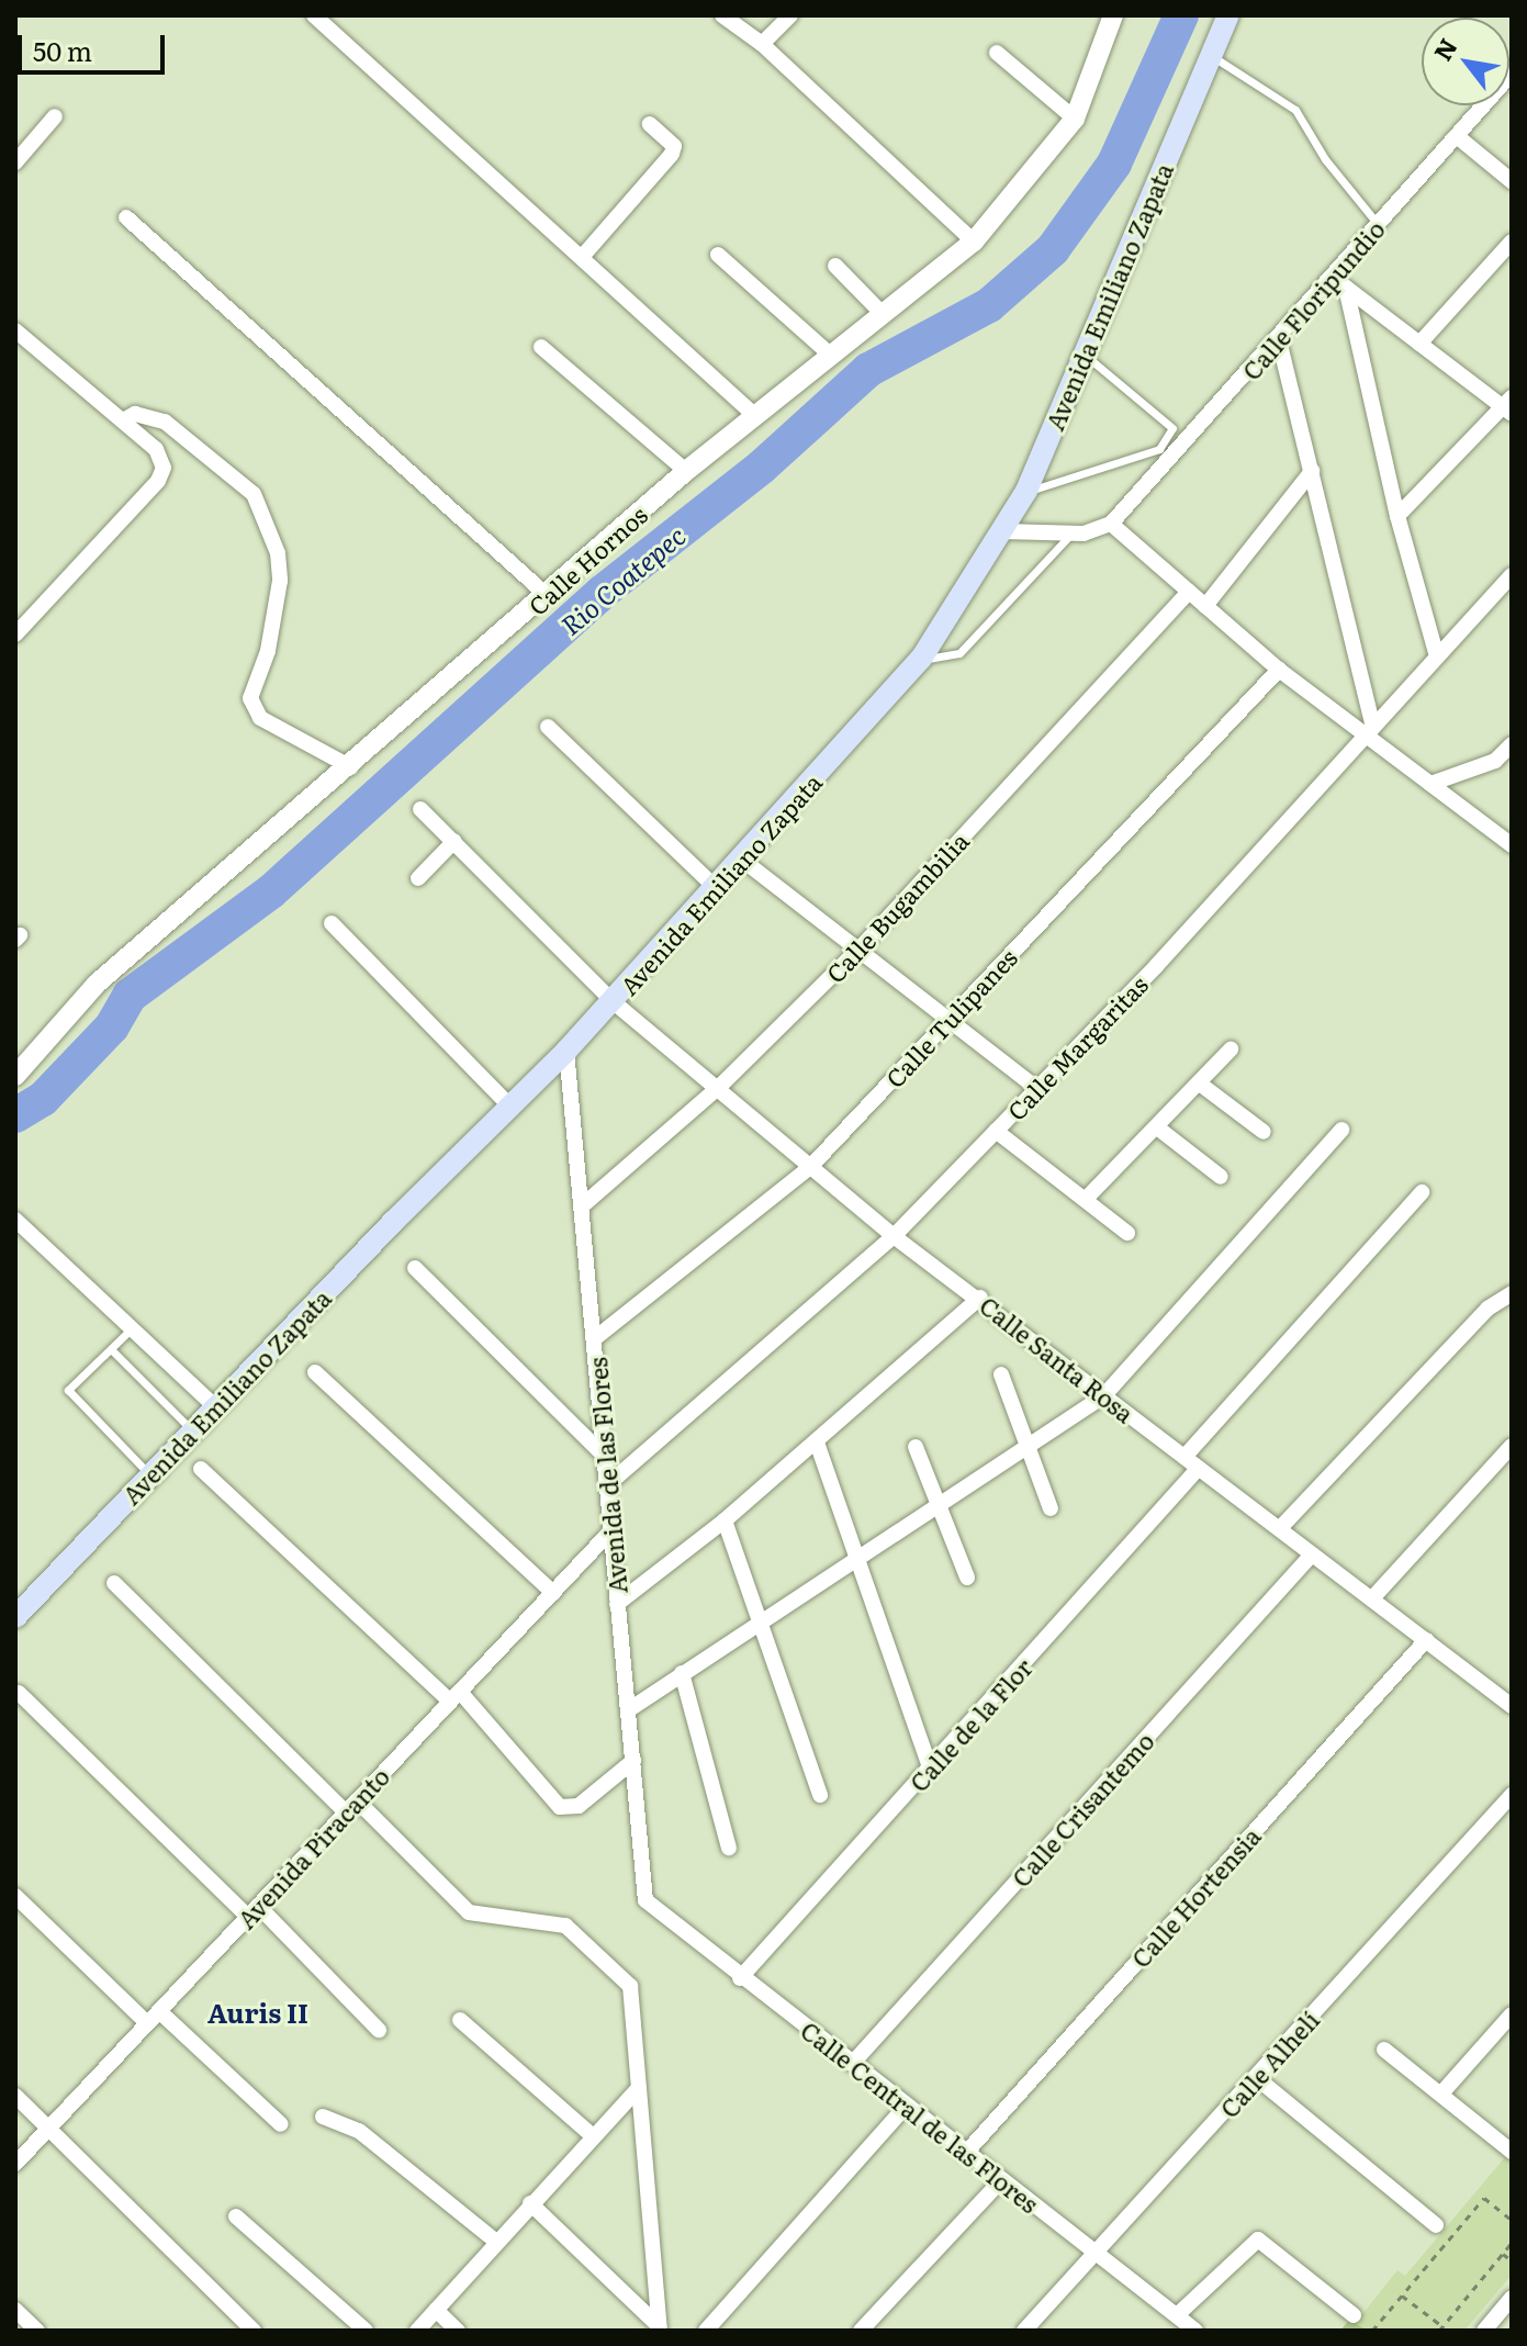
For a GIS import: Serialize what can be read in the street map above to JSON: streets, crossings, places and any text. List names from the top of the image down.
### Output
{
  "streets": {
    "main road": ["Avenida Emiliano Zapata"],
    "street": [
      "Calle Floripundio",
      "Calle Hornos",
      "Calle Bugambilia",
      "Calle Tulipanes",
      "Calle Margaritas",
      "Calle Santa Rosa",
      "Avenida de las Flores",
      "Calle de la Flor",
      "Calle Crisantemo",
      "Avenida Piracanto",
      "Calle Hortensia",
      "Calle Alhelí",
      "Calle Central de las Flores"
    ]
  },
  "crossings": [
    ["Avenida Emiliano Zapata", "Calle Santa Rosa"],
    ["Avenida Emiliano Zapata", "Avenida de las Flores"],
    ["Calle Bugambilia", "Calle Santa Rosa"],
    ["Calle Bugambilia", "Avenida de las Flores"],
    ["Calle Tulipanes", "Calle Santa Rosa"],
    ["Calle Tulipanes", "Avenida de las Flores"],
    ["Calle Margaritas", "Calle Santa Rosa"],
    ["Calle Margaritas", "Avenida de las Flores"],
    ["Calle Santa Rosa", "Calle de la Flor"],
    ["Calle Santa Rosa", "Calle Crisantemo"],
    ["Calle Santa Rosa", "Calle Hortensia"],
    ["Avenida de las Flores", "Avenida Piracanto"],
    ["Avenida de las Flores", "Calle Central de las Flores"],
    ["Calle de la Flor", "Calle Central de las Flores"],
    ["Calle Crisantemo", "Calle Central de las Flores"],
    ["Calle Hortensia", "Calle Central de las Flores"],
    ["Calle Alhelí", "Calle Central de las Flores"]
  ],
  "districts": ["Auris II"],
  "water": ["Rio Coatepec"],
  "scale_bar": "50 m",
  "north": "top left"
}
